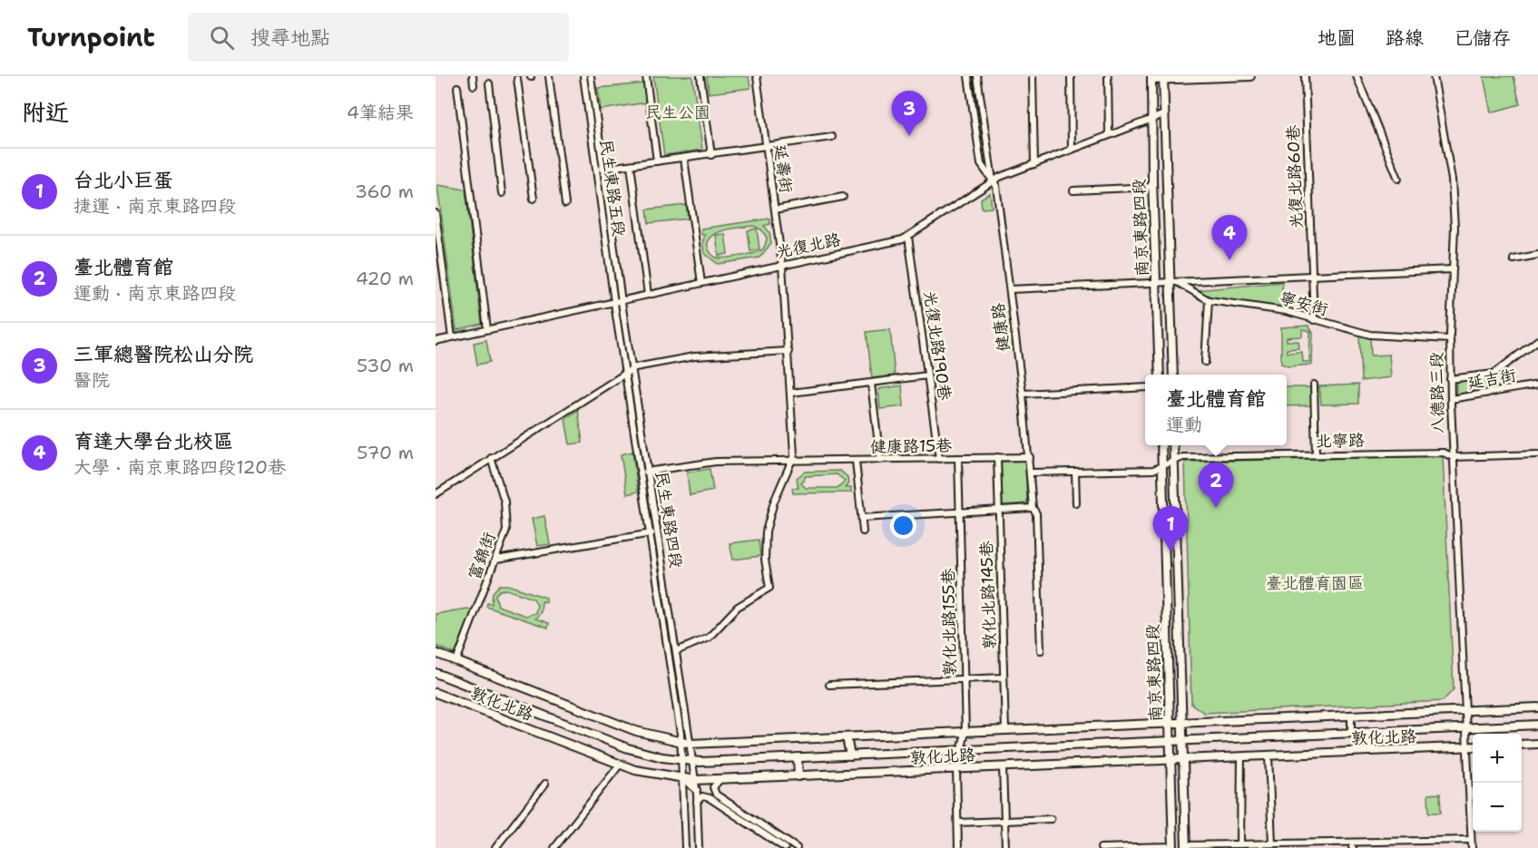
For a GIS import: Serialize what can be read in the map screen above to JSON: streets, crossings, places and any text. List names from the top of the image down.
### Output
{
  "streets": {
    "main road": ["南京東路四段", "敦化北路"],
    "street": [
      "延壽街",
      "光復北路60巷",
      "民生東路五段",
      "光復北路",
      "寧安街",
      "健康路",
      "光復北路190巷",
      "延吉街",
      "八德路三段",
      "北寧路",
      "健康路15巷",
      "民生東路四段",
      "富錦街",
      "敦化北路145巷",
      "敦化北路155巷"
    ]
  },
  "crossings": [
    ["延壽街", "光復北路"],
    ["延壽街", "健康路15巷"],
    ["光復北路60巷", "寧安街"],
    ["民生東路五段", "光復北路"],
    ["民生東路五段", "民生東路四段"],
    ["南京東路四段", "光復北路"],
    ["南京東路四段", "寧安街"],
    ["南京東路四段", "北寧路"],
    ["南京東路四段", "敦化北路"],
    ["光復北路", "健康路"],
    ["光復北路", "光復北路190巷"],
    ["光復北路", "民生東路四段"],
    ["寧安街", "八德路三段"],
    ["健康路", "健康路15巷"],
    ["光復北路190巷", "健康路15巷"],
    ["延吉街", "八德路三段"],
    ["八德路三段", "北寧路"],
    ["八德路三段", "敦化北路"],
    ["健康路15巷", "民生東路四段"],
    ["健康路15巷", "敦化北路145巷"],
    ["健康路15巷", "敦化北路155巷"],
    ["民生東路四段", "敦化北路"],
    ["富錦街", "敦化北路"],
    ["敦化北路145巷", "敦化北路"],
    ["敦化北路155巷", "敦化北路"]
  ],
  "parks": ["民生公園", "臺北體育園區"],
  "page": {
    "header": "Turnpoint",
    "search": "搜尋地點",
    "nav": ["地圖", "路線", "已儲存"],
    "heading": ["附近", "4筆結果"],
    "pins": [
      "3",
      "4",
      "2",
      "1"
    ],
    "list": [
      {
        "mark": "1",
        "name": "台北小巨蛋",
        "note": "捷運 · 南京東路四段",
        "value": "360 m"
      },
      {
        "mark": "2",
        "name": "臺北體育館",
        "note": "運動 · 南京東路四段",
        "value": "420 m"
      },
      {
        "mark": "3",
        "name": "三軍總醫院松山分院",
        "note": "醫院",
        "value": "530 m"
      },
      {
        "mark": "4",
        "name": "育達大學台北校區",
        "note": "大學 · 南京東路四段120巷",
        "value": "570 m"
      }
    ],
    "popup": ["臺北體育館", "運動"],
    "map_buttons": ["+", "−"]
  }
}
